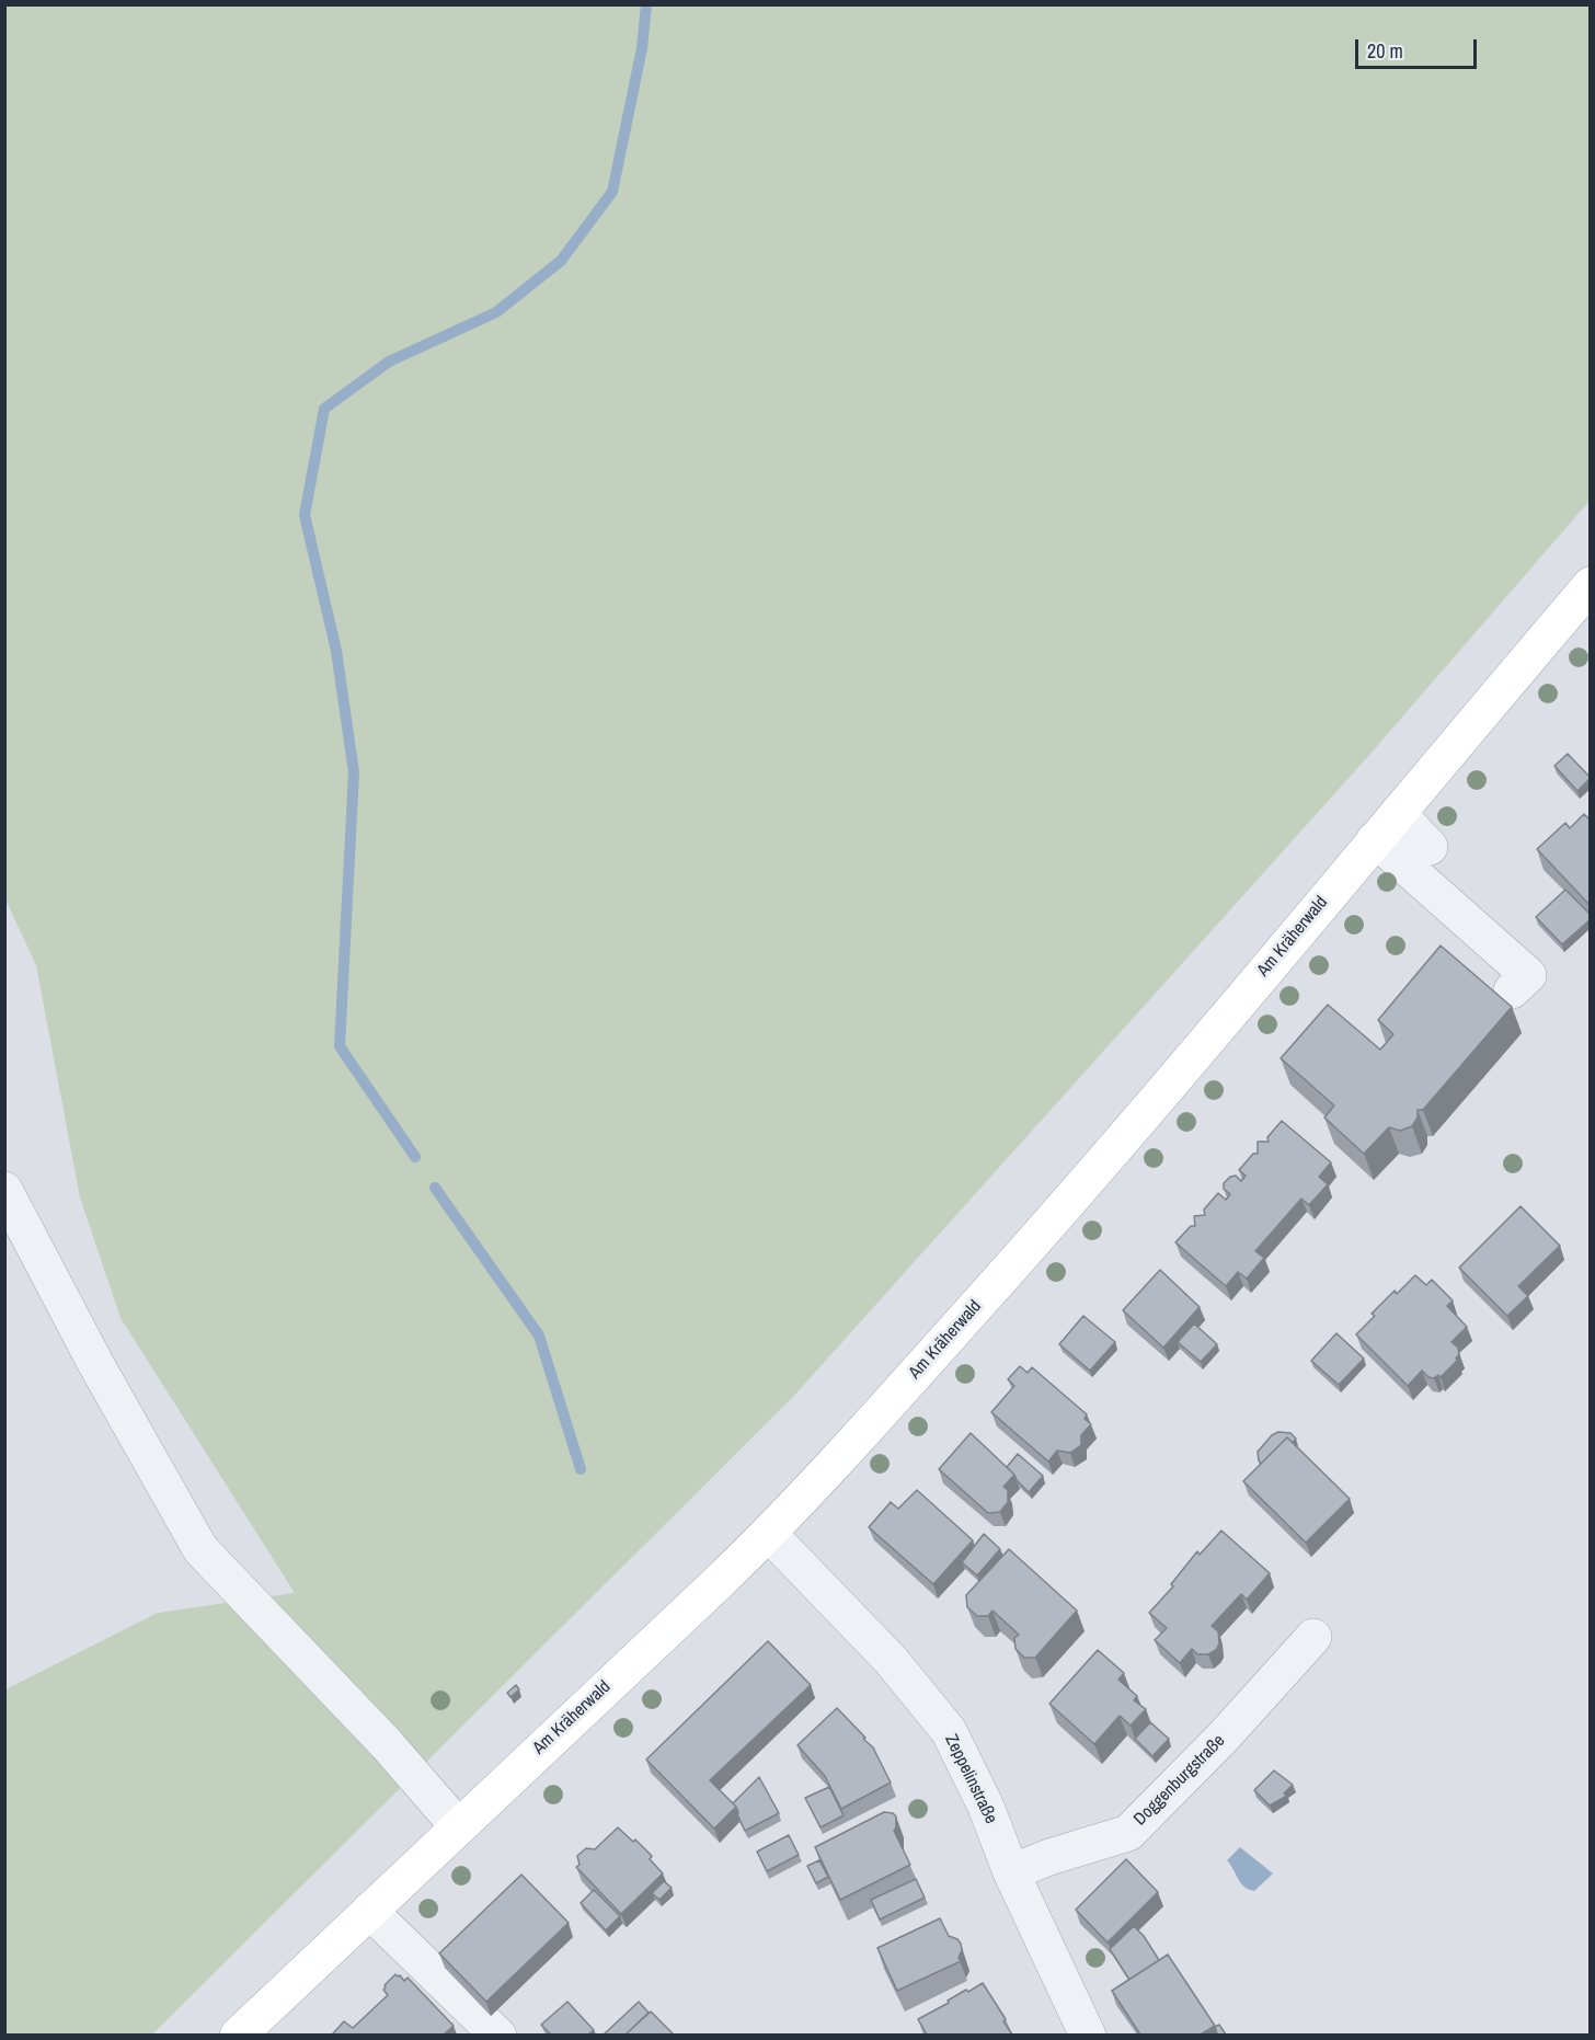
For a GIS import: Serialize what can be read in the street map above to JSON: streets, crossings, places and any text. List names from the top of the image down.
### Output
{
  "streets": {
    "main road": ["Am Kräherwald"],
    "street": ["Zeppelinstraße", "Doggenburgstraße"]
  },
  "crossings": [
    ["Am Kräherwald", "Zeppelinstraße"],
    ["Zeppelinstraße", "Doggenburgstraße"]
  ],
  "scale_bar": "20 m"
}
